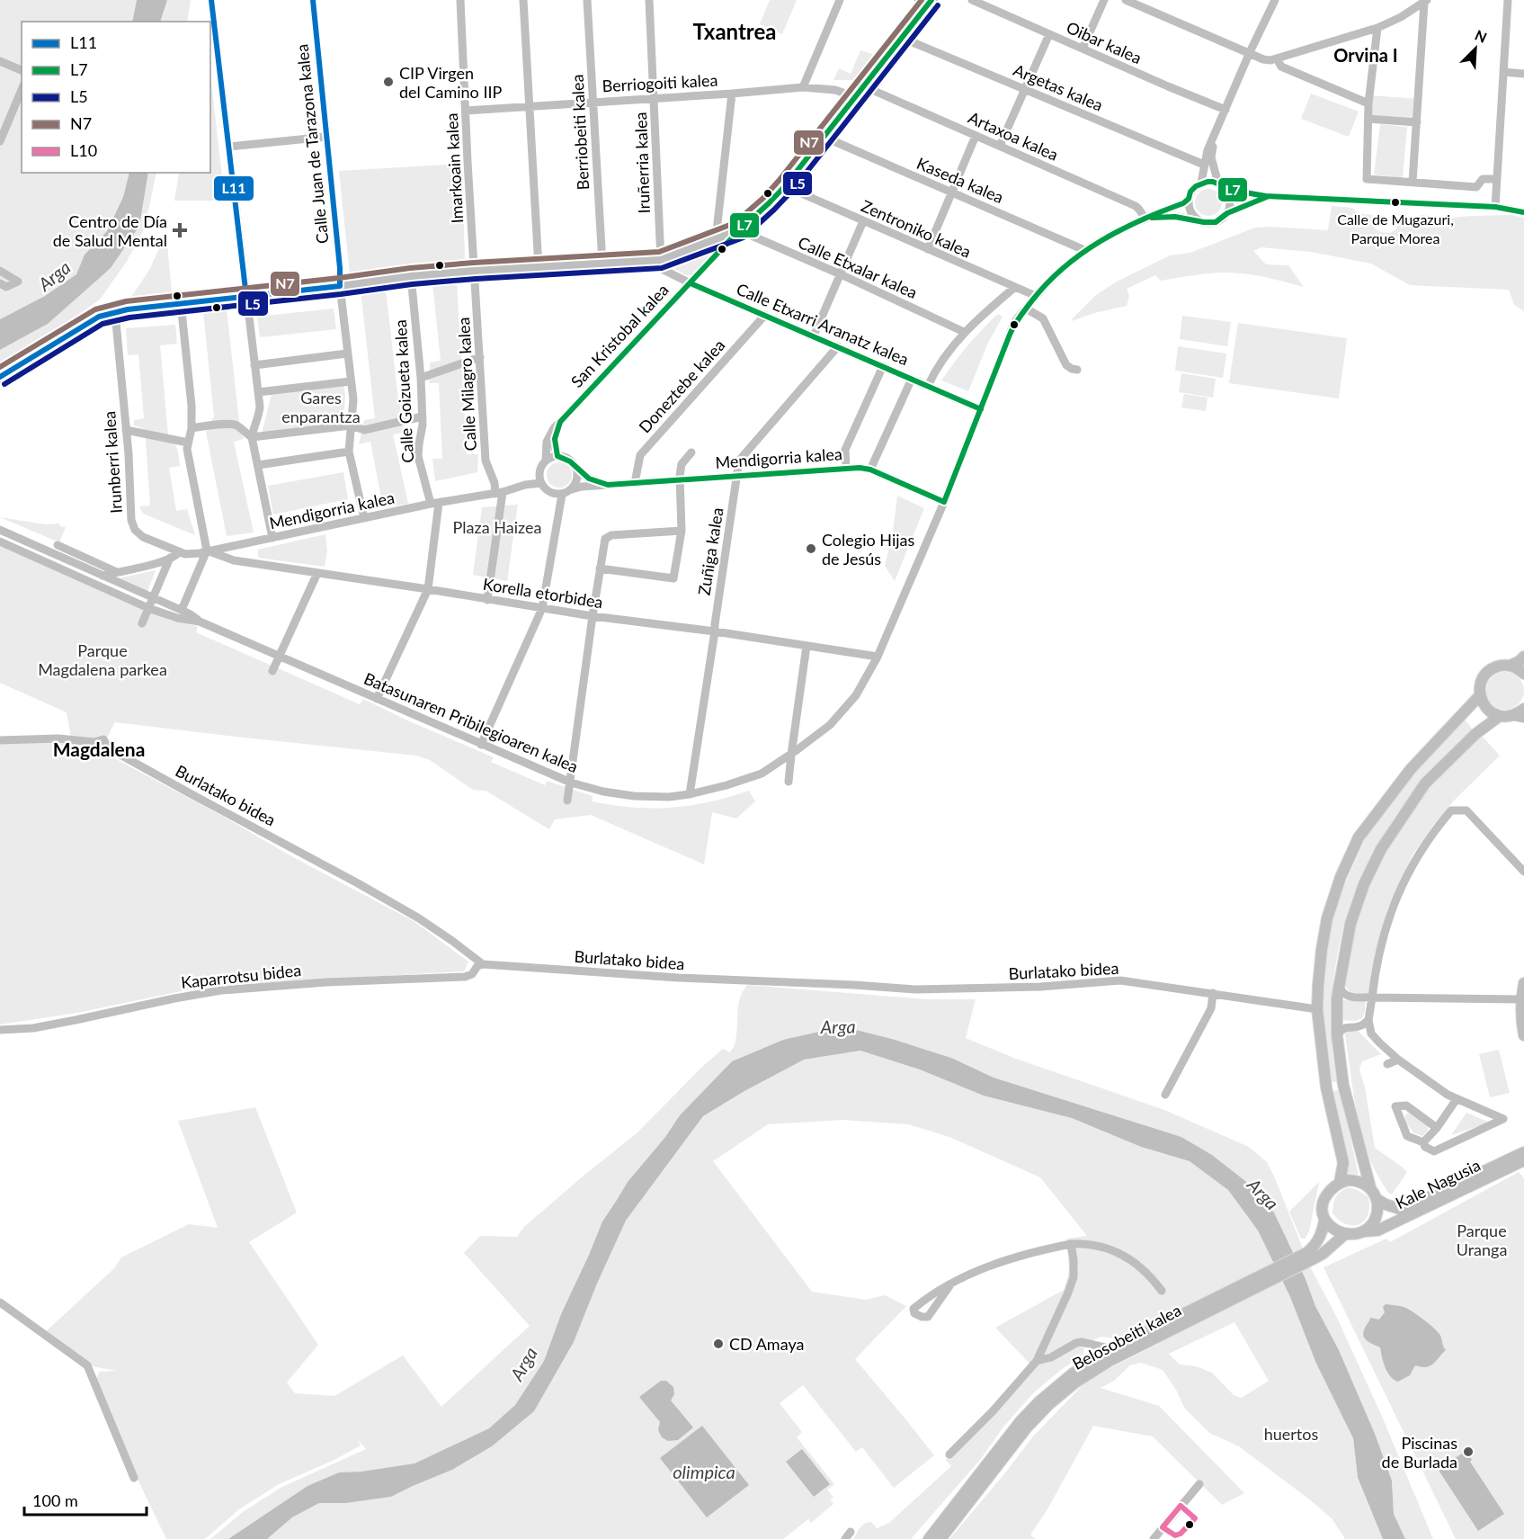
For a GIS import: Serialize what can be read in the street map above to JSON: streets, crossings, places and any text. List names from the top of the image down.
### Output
{
  "streets": {
    "main road": ["San Kristobal kalea", "Kale Nagusia", "Belosobeiti kalea"],
    "street": [
      "Oibar kalea",
      "Berriogoiti kalea",
      "Argetas kalea",
      "Berriobeiti kalea",
      "Artaxoa kalea",
      "Calle Juan de Tarazona kalea",
      "Iruñerria kalea",
      "Imarkoain kalea",
      "Kaseda kalea",
      "Zentroniko kalea",
      "Calle Etxalar kalea",
      "Calle Etxarri Aranatz kalea",
      "Calle Milagro kalea",
      "Doneztebe kalea",
      "Calle Goizueta kalea",
      "Mendigorria kalea",
      "Irunberri kalea",
      "Zuñiga kalea",
      "Korella etorbidea",
      "Batasunaren Pribilegioaren kalea",
      "Burlatako bidea",
      "Kaparrotsu bidea"
    ]
  },
  "crossings": [
    ["Berriogoiti kalea", "Berriobeiti kalea"],
    ["Berriogoiti kalea", "Iruñerria kalea"],
    ["Berriogoiti kalea", "Imarkoain kalea"],
    ["Berriogoiti kalea", "San Kristobal kalea"],
    ["Argetas kalea", "San Kristobal kalea"],
    ["Artaxoa kalea", "San Kristobal kalea"],
    ["Artaxoa kalea", "Batasunaren Pribilegioaren kalea"],
    ["Calle Juan de Tarazona kalea", "Mendigorria kalea"],
    ["Iruñerria kalea", "Calle Etxarri Aranatz kalea"],
    ["Imarkoain kalea", "Calle Milagro kalea"],
    ["Kaseda kalea", "San Kristobal kalea"],
    ["Kaseda kalea", "Batasunaren Pribilegioaren kalea"],
    ["Zentroniko kalea", "San Kristobal kalea"],
    ["Zentroniko kalea", "Batasunaren Pribilegioaren kalea"],
    ["Calle Etxalar kalea", "San Kristobal kalea"],
    ["Calle Etxarri Aranatz kalea", "San Kristobal kalea"],
    ["Calle Etxarri Aranatz kalea", "Doneztebe kalea"],
    ["Calle Etxarri Aranatz kalea", "Zuñiga kalea"],
    ["Calle Etxarri Aranatz kalea", "Batasunaren Pribilegioaren kalea"],
    ["San Kristobal kalea", "Mendigorria kalea"],
    ["Calle Milagro kalea", "Mendigorria kalea"],
    ["Doneztebe kalea", "Mendigorria kalea"],
    ["Calle Goizueta kalea", "Mendigorria kalea"],
    ["Mendigorria kalea", "Irunberri kalea"],
    ["Mendigorria kalea", "Zuñiga kalea"],
    ["Mendigorria kalea", "Korella etorbidea"],
    ["Mendigorria kalea", "Batasunaren Pribilegioaren kalea"],
    ["Irunberri kalea", "Korella etorbidea"],
    ["Zuñiga kalea", "Korella etorbidea"],
    ["Zuñiga kalea", "Batasunaren Pribilegioaren kalea"],
    ["Korella etorbidea", "Batasunaren Pribilegioaren kalea"],
    ["Burlatako bidea", "Kaparrotsu bidea"],
    ["Kale Nagusia", "Belosobeiti kalea"]
  ],
  "districts": ["Txantrea", "Orvina I", "Magdalena"],
  "water": ["Arga", "olimpica"],
  "parks": [
    "Gares enparantza",
    "Plaza Haizea",
    "Parque Magdalena parkea",
    "Parque Uranga",
    "huertos"
  ],
  "places": {
    "other": [
      "CIP Virgen del Camino IIP",
      "Calle de Mugazuri, Parque Morea",
      "Colegio Hijas de Jesús",
      "CD Amaya",
      "Piscinas de Burlada"
    ],
    "health": ["Centro de Día de Salud Mental"]
  },
  "lines": [
    "transit line L11",
    "transit line L7",
    "transit line N7",
    "transit line L5",
    "transit line L10"
  ],
  "legend": [
    "L11",
    "L7",
    "L5",
    "N7",
    "L10"
  ],
  "scale_bar": "100 m",
  "north": "top right"
}
